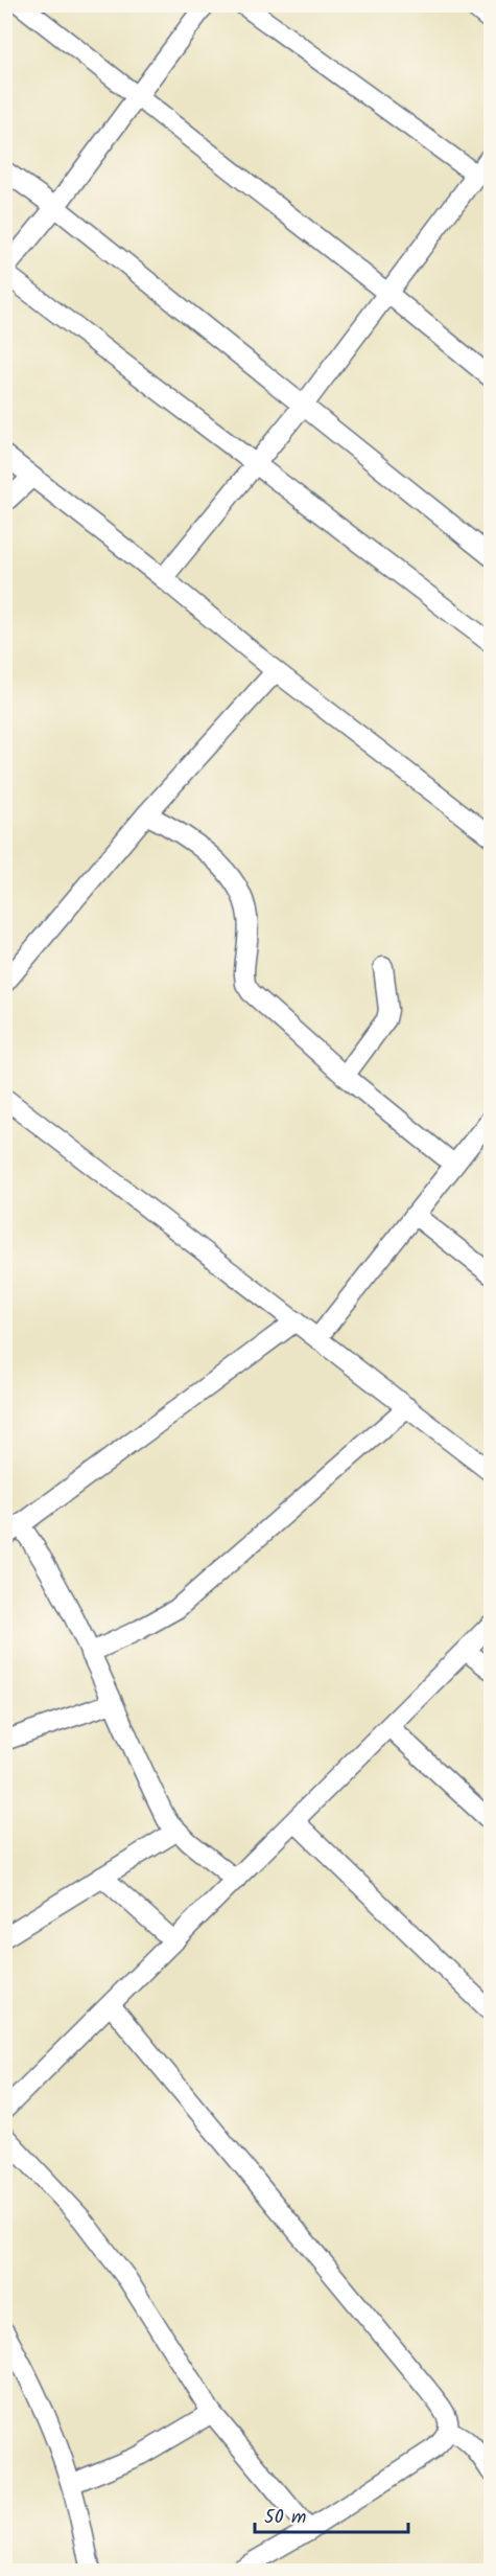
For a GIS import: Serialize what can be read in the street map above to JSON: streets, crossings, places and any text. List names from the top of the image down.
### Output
{
  "scale_bar": "50 m"
}
